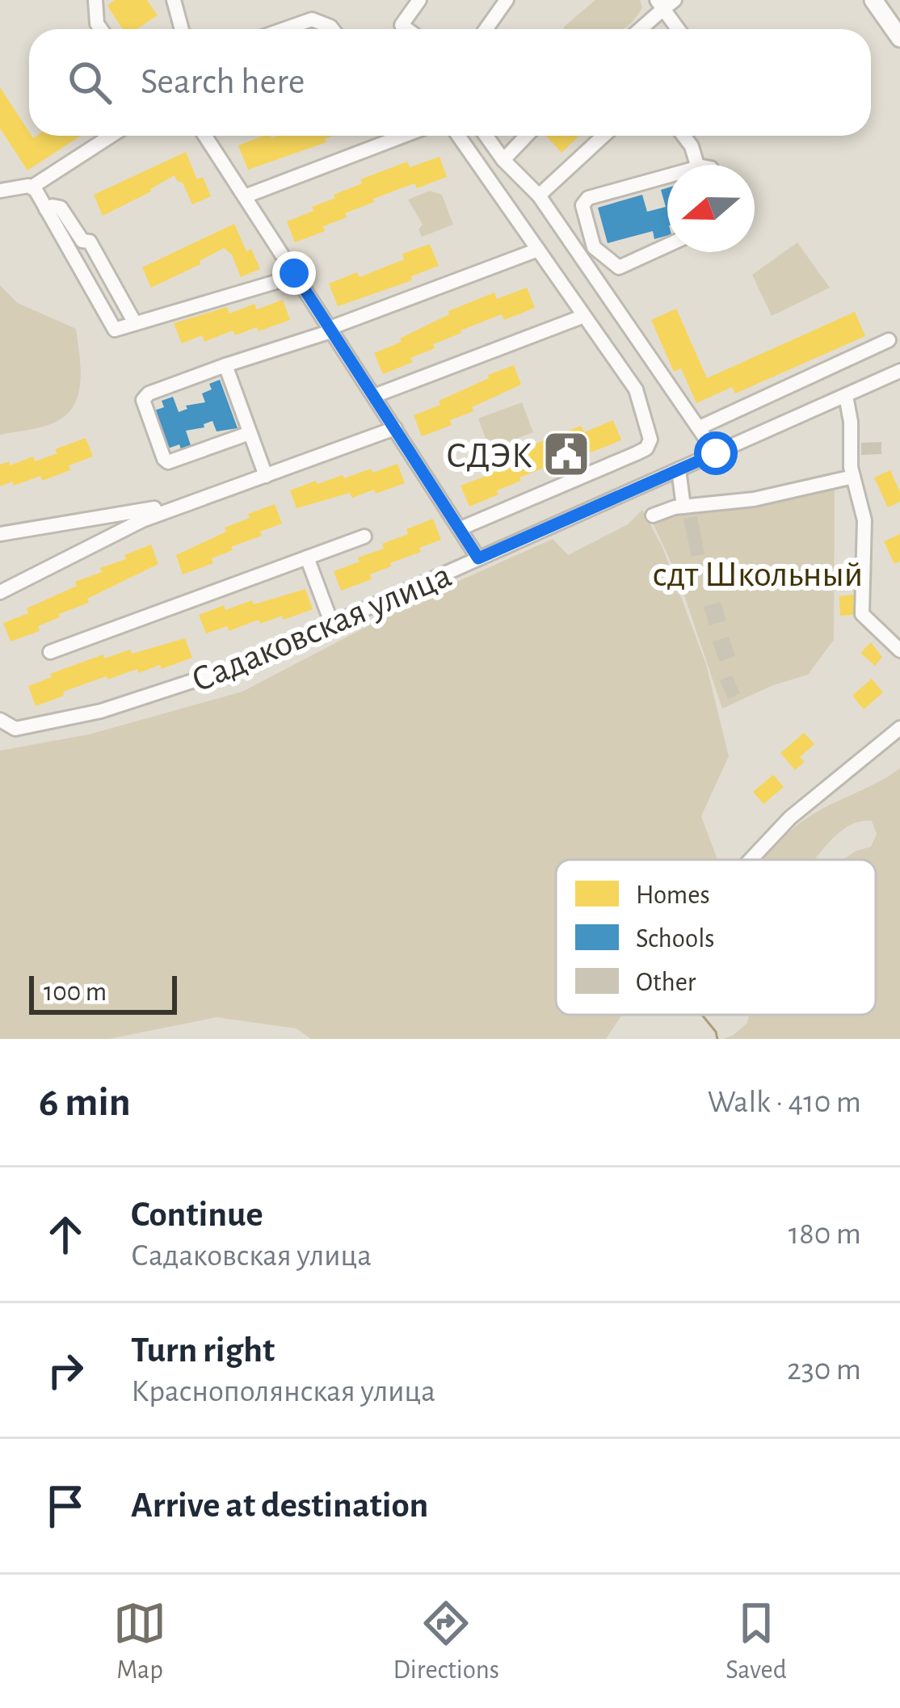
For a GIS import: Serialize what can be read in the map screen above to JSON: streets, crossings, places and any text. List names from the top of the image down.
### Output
{
  "streets": {
    "street": ["Садаковская улица"]
  },
  "parks": ["сдт Школьный"],
  "places": {
    "public building": ["СДЭК"]
  },
  "legend": ["Homes", "Schools", "Other"],
  "scale_bar": "100 m",
  "north": "left",
  "page": {
    "search": "Search here",
    "scale": "100 m",
    "heading": ["6 min", "Walk · 410 m"],
    "list": [
      ["Continue", "Садаковская улица", "180 m"],
      ["Turn right", "Краснополянская улица", "230 m"],
      "Arrive at destination"
    ],
    "nav": ["Map", "Directions", "Saved"]
  }
}
